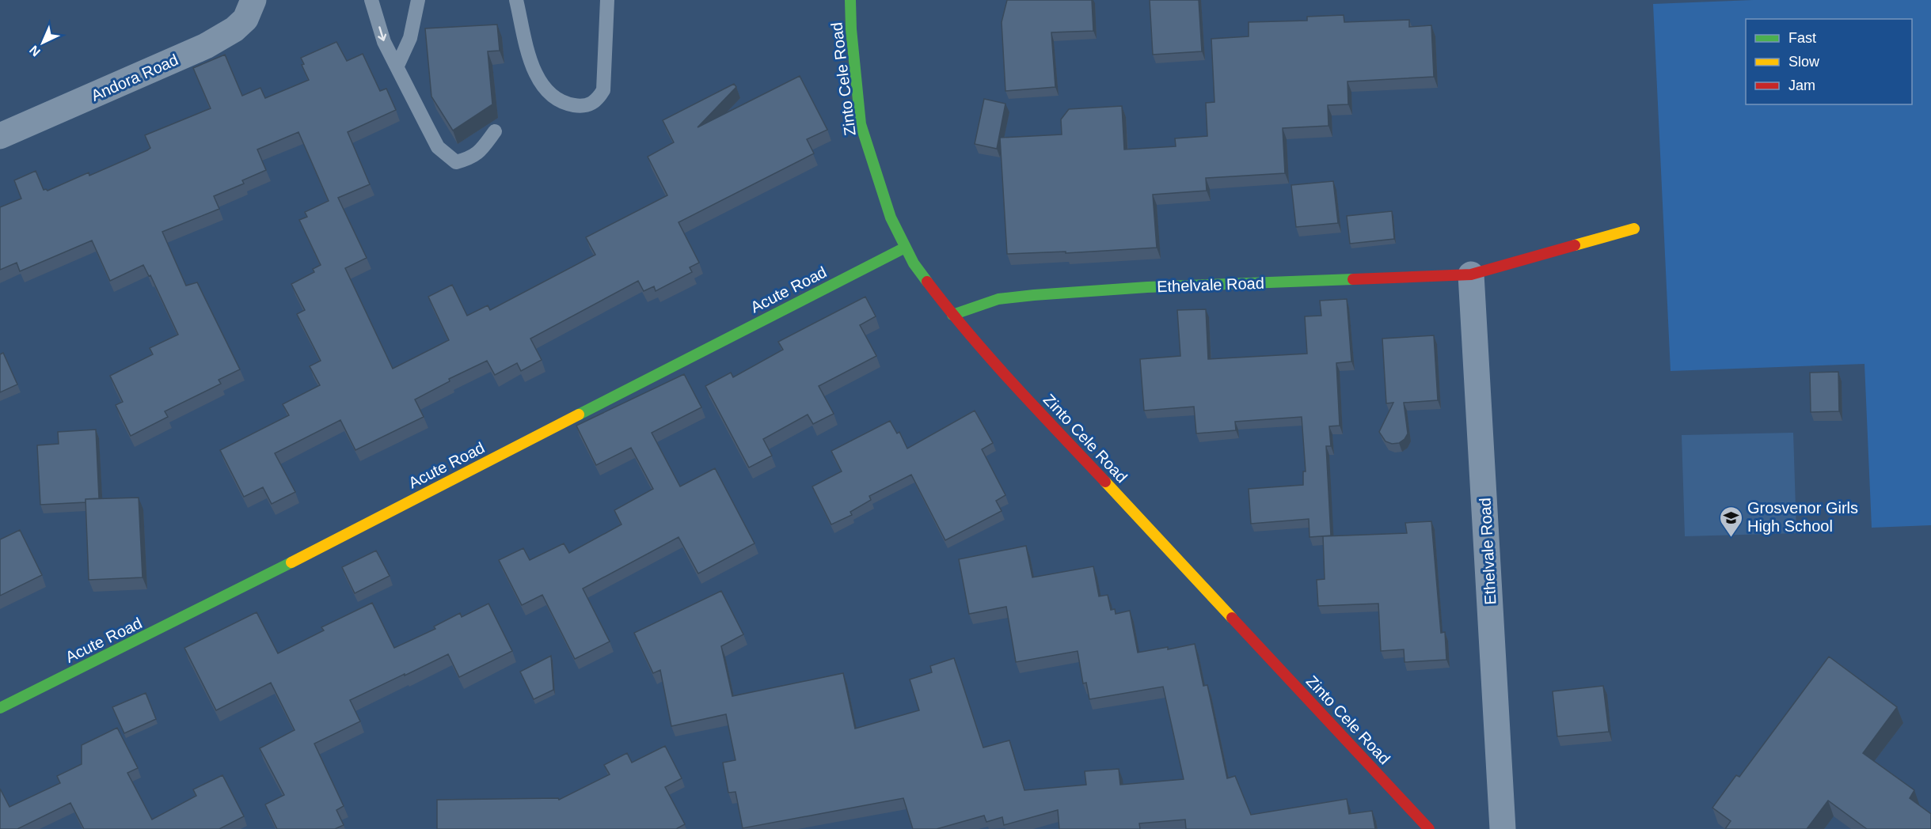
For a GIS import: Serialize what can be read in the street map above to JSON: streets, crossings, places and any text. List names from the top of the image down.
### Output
{
  "streets": {
    "street": [
      "Andora Road",
      "Zinto Cele Road",
      "Ethelvale Road",
      "Acute Road"
    ]
  },
  "crossings": [
    ["Zinto Cele Road", "Ethelvale Road"],
    ["Zinto Cele Road", "Acute Road"]
  ],
  "places": {
    "school or university": ["Grosvenor Girls High School"]
  },
  "legend": ["Fast", "Slow", "Jam"],
  "north": "bottom left"
}
